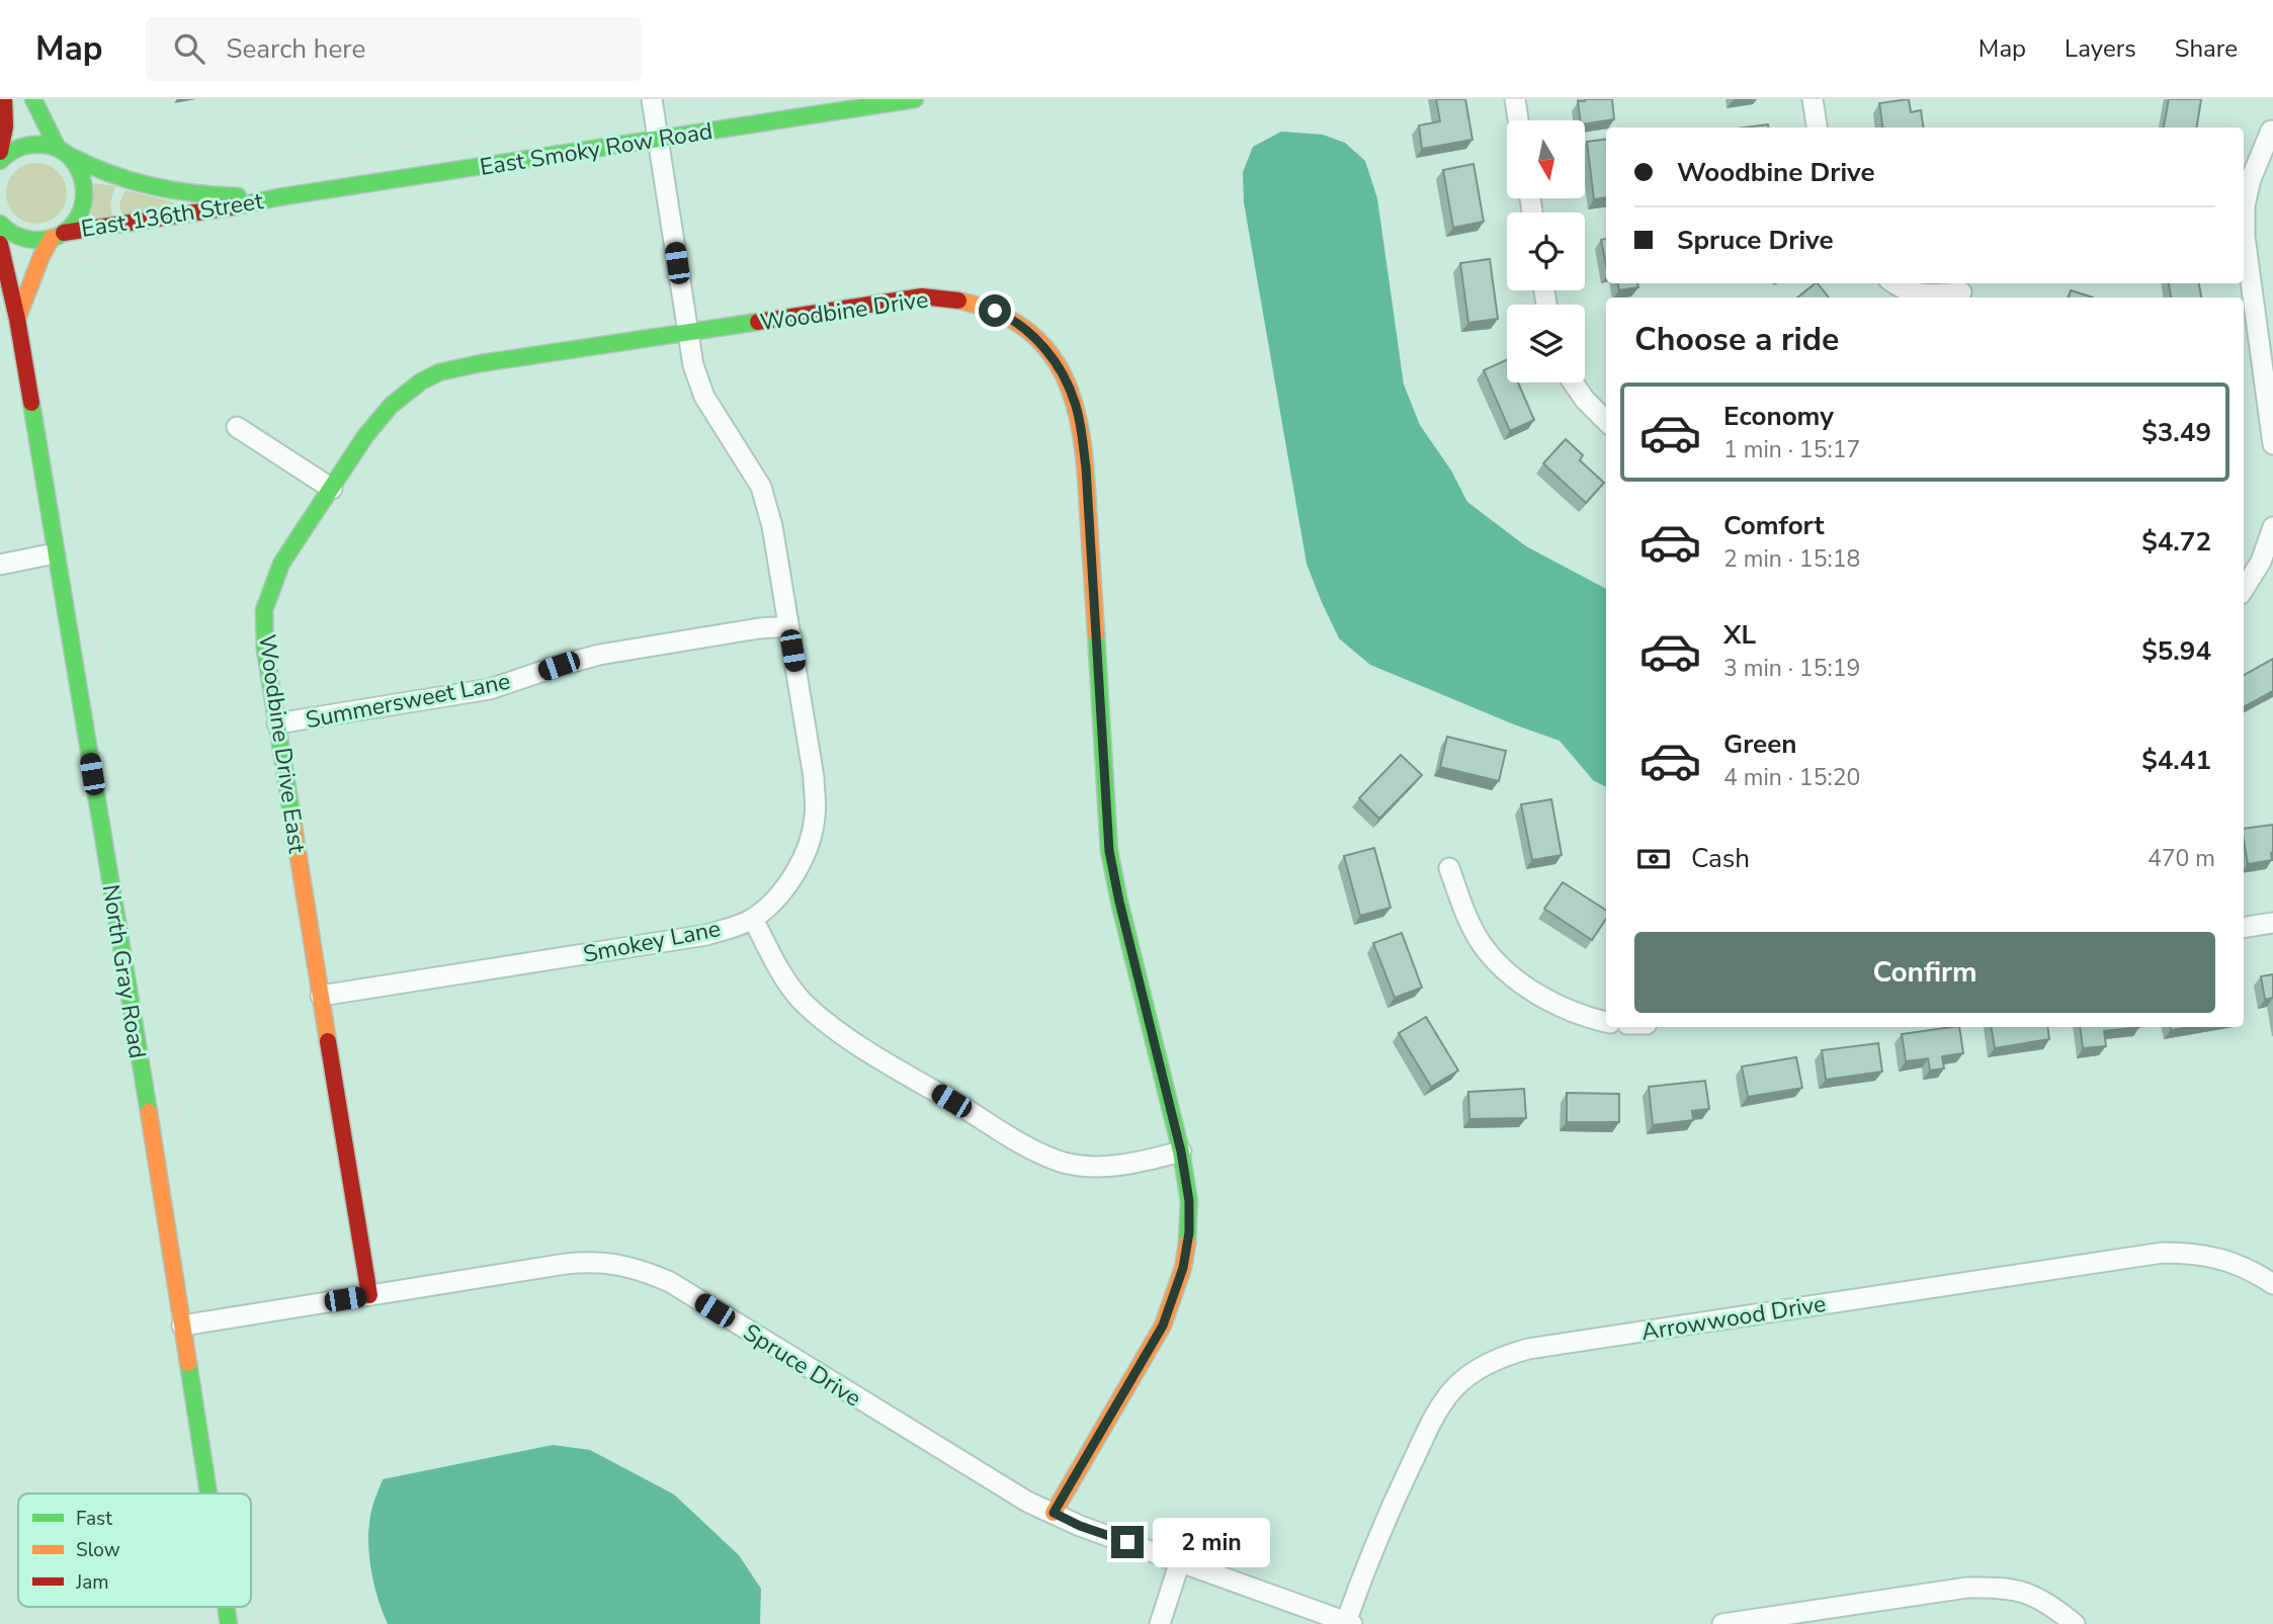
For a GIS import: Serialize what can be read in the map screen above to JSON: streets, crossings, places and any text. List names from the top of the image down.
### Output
{
  "streets": {
    "street": [
      "East Smoky Row Road",
      "East 136th Street",
      "Woodbine Drive",
      "Summersweet Lane",
      "Woodbine Drive East",
      "Smokey Lane",
      "North Gray Road",
      "Arrowwood Drive",
      "Spruce Drive"
    ]
  },
  "crossings": [
    ["East Smoky Row Road", "East 136th Street"],
    ["East Smoky Row Road", "Smokey Lane"],
    ["Woodbine Drive", "Woodbine Drive East"],
    ["Woodbine Drive", "Smokey Lane"],
    ["Woodbine Drive", "Spruce Drive"],
    ["Summersweet Lane", "Woodbine Drive East"],
    ["Summersweet Lane", "Smokey Lane"],
    ["Woodbine Drive East", "Smokey Lane"],
    ["Woodbine Drive East", "Spruce Drive"],
    ["North Gray Road", "Spruce Drive"],
    ["Arrowwood Drive", "Spruce Drive"]
  ],
  "legend": ["Fast", "Slow", "Jam"],
  "north": "bottom",
  "page": {
    "header": "Map",
    "search": "Search here",
    "nav": ["Map", "Layers", "Share"],
    "banner": ["Woodbine Drive", "Spruce Drive"],
    "heading": "Choose a ride",
    "list": [
      {
        "name": "Economy",
        "note": "1 min · 15:17",
        "value": "$3.49"
      },
      {
        "name": "Comfort",
        "note": "2 min · 15:18",
        "value": "$4.72"
      },
      {
        "name": "XL",
        "note": "3 min · 15:19",
        "value": "$5.94"
      },
      {
        "name": "Green",
        "note": "4 min · 15:20",
        "value": "$4.41"
      }
    ],
    "pay": ["Cash", "470 m"],
    "buttons": "Confirm",
    "bubble": "2 min"
  }
}
